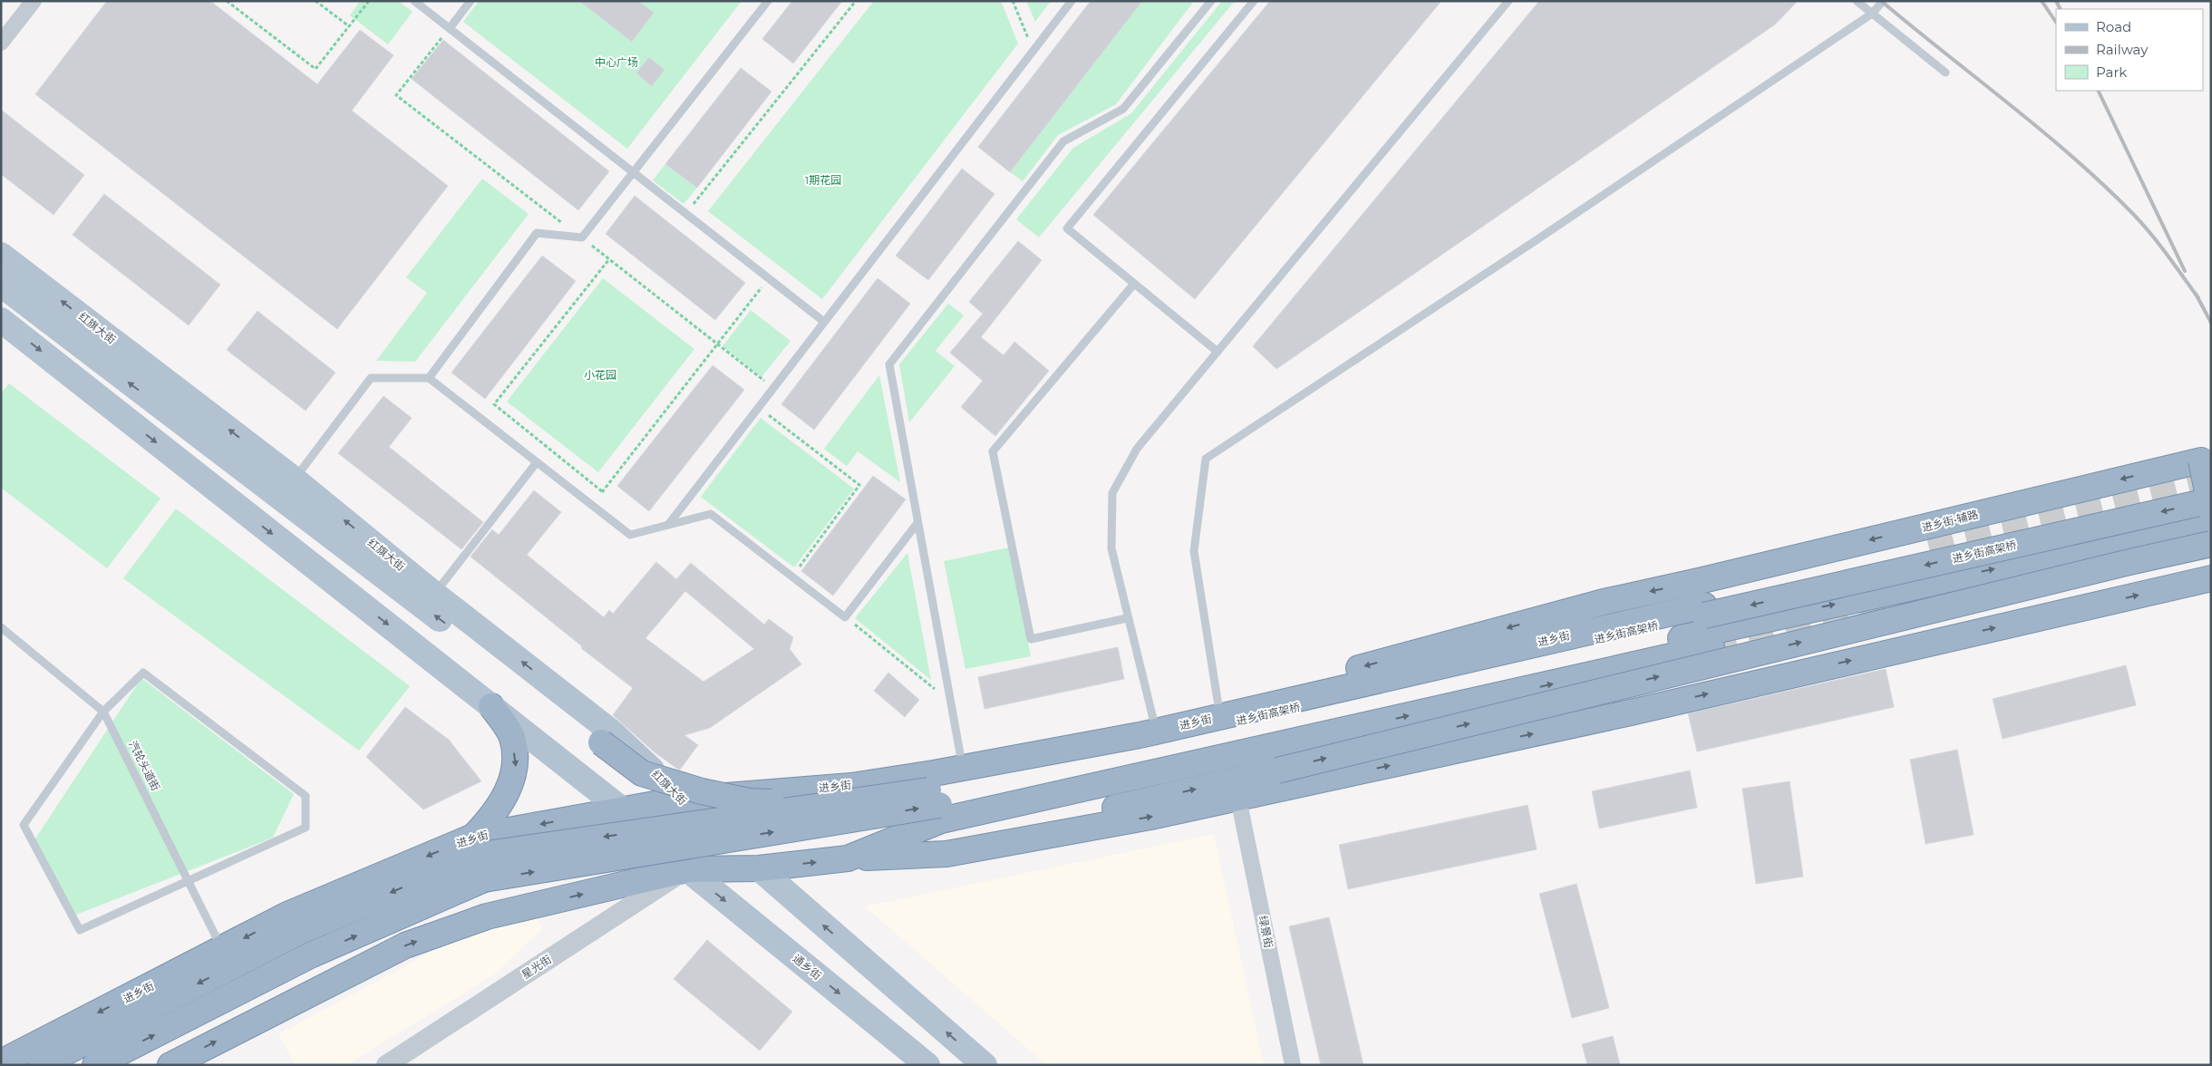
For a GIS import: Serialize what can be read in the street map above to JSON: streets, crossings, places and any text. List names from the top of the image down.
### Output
{
  "streets": {
    "highway": [
      "红旗大街",
      "进乡街•辅路",
      "进乡街高架桥",
      "进乡街"
    ],
    "main road": ["通乡街"],
    "street": ["绿景街", "星光街"],
    "lane": ["汽轮头道街"]
  },
  "crossings": [
    ["红旗大街", "进乡街"],
    ["进乡街•辅路", "进乡街"],
    ["进乡街高架桥", "进乡街"],
    ["进乡街", "汽轮头道街"],
    ["星光街", "通乡街"]
  ],
  "parks": ["中心广场", "1期花园", "小花园"],
  "legend": ["Road", "Railway", "Park"]
}
